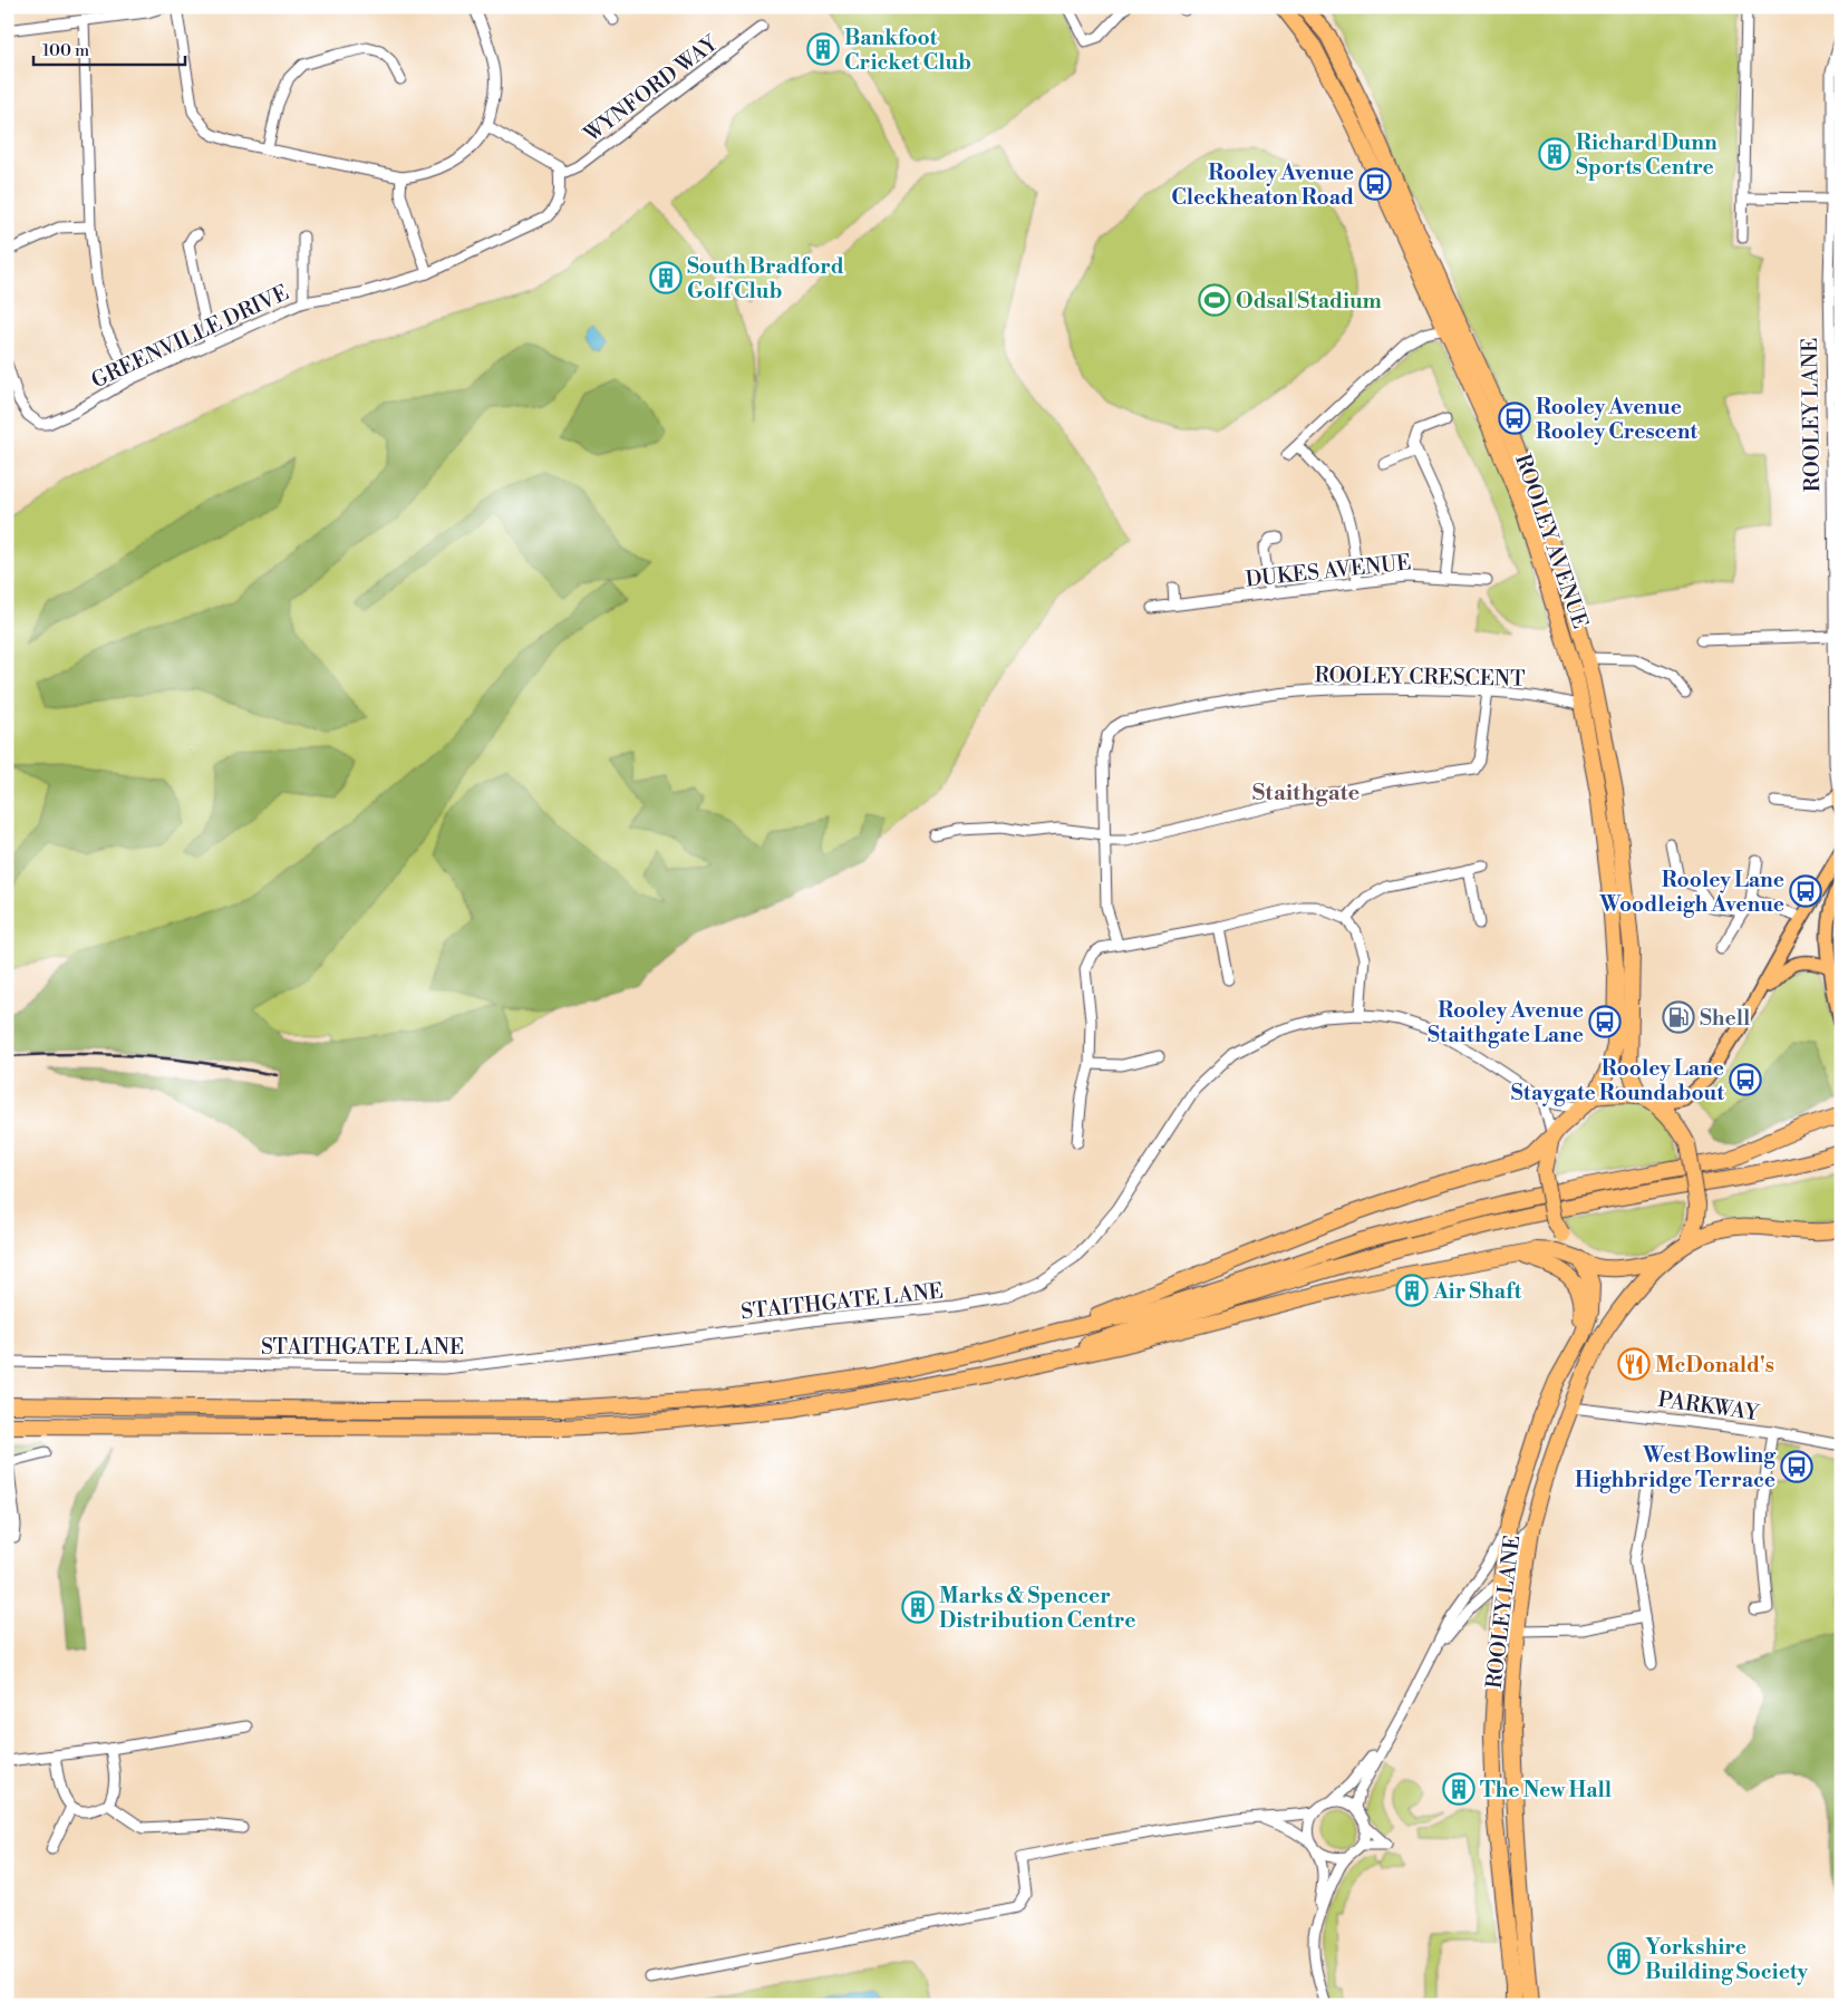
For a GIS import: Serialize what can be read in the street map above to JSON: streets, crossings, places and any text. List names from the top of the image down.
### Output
{
  "streets": {
    "highway": ["ROOLEY LANE", "ROOLEY AVENUE"],
    "street": [
      "WYNFORD WAY",
      "GREENVILLE DRIVE",
      "DUKES AVENUE",
      "ROOLEY CRESCENT",
      "STAITHGATE LANE",
      "PARKWAY"
    ]
  },
  "crossings": [
    ["WYNFORD WAY", "GREENVILLE DRIVE"],
    ["ROOLEY LANE", "ROOLEY AVENUE"],
    ["ROOLEY LANE", "STAITHGATE LANE"],
    ["ROOLEY LANE", "PARKWAY"],
    ["ROOLEY AVENUE", "ROOLEY CRESCENT"],
    ["ROOLEY AVENUE", "STAITHGATE LANE"]
  ],
  "districts": ["Staithgate"],
  "places": {
    "building": [
      "Bankfoot Cricket Club",
      "Richard Dunn Sports Centre",
      "South Bradford Golf Club",
      "Air Shaft",
      "Marks & Spencer Distribution Centre",
      "The New Hall",
      "Yorkshire Building Society"
    ],
    "bus stop": [
      "Rooley Avenue Cleckheaton Road",
      "Rooley Avenue Rooley Crescent",
      "Rooley Lane Woodleigh Avenue",
      "Rooley Avenue Staithgate Lane",
      "Rooley Lane Staygate Roundabout",
      "West Bowling Highbridge Terrace"
    ],
    "sports": ["Odsal Stadium"],
    "fuel station": ["Shell"],
    "restaurant": ["McDonald's"]
  },
  "scale_bar": "100 m"
}
